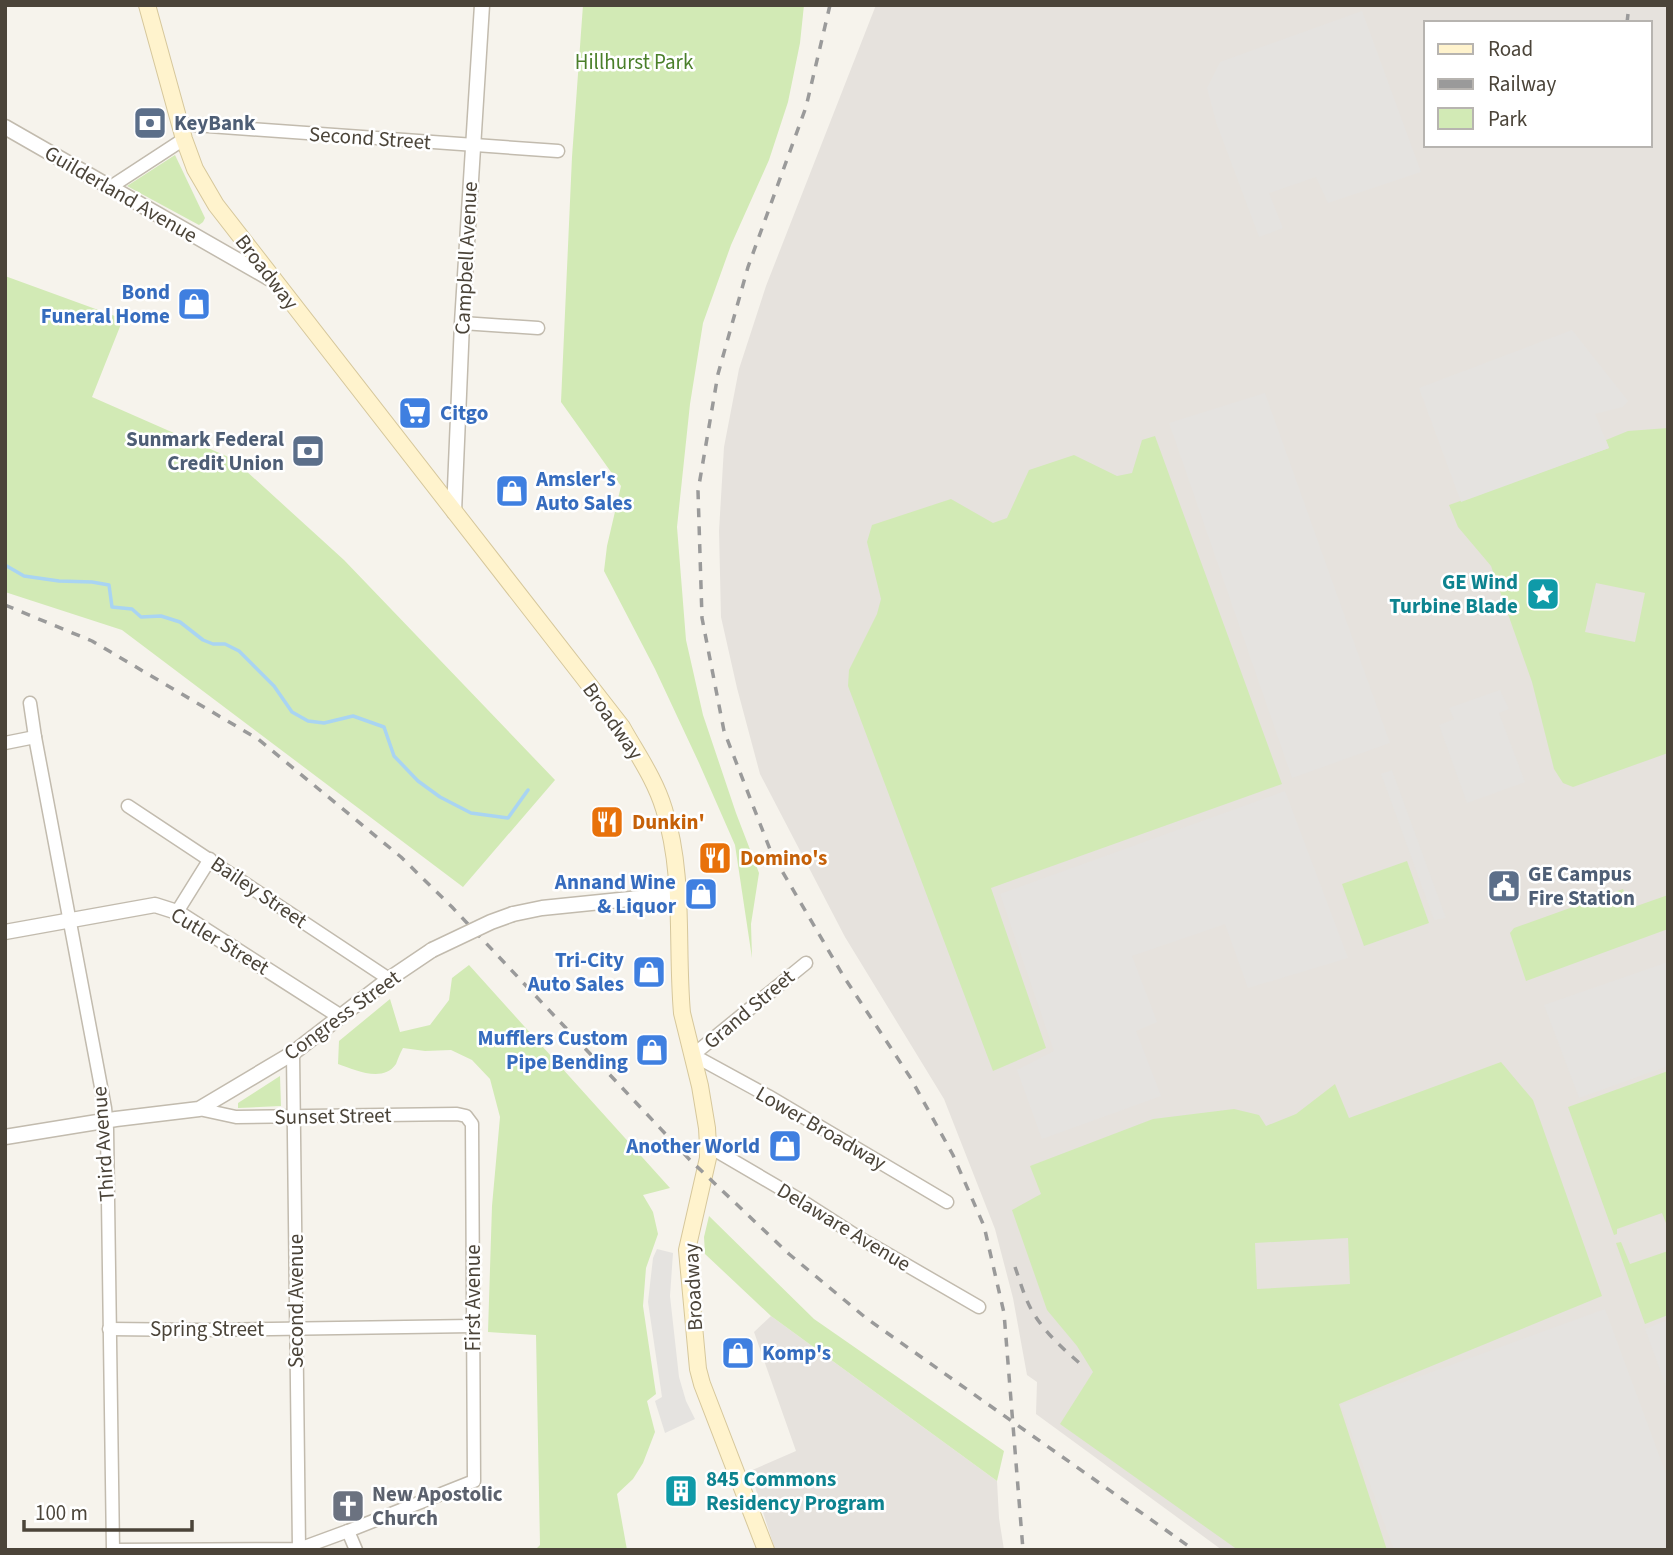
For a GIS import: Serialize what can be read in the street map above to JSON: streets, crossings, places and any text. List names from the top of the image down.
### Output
{
  "streets": {
    "main road": ["Broadway"],
    "street": [
      "Second Street",
      "Guilderland Avenue",
      "Campbell Avenue",
      "Bailey Street",
      "Cutler Street",
      "Grand Street",
      "Congress Street",
      "Sunset Street",
      "Lower Broadway",
      "Third Avenue",
      "Delaware Avenue",
      "First Avenue",
      "Second Avenue",
      "Spring Street"
    ]
  },
  "crossings": [
    ["Second Street", "Campbell Avenue"],
    ["Second Street", "Broadway"],
    ["Guilderland Avenue", "Broadway"],
    ["Campbell Avenue", "Broadway"],
    ["Broadway", "Grand Street"],
    ["Broadway", "Congress Street"],
    ["Broadway", "Lower Broadway"],
    ["Broadway", "Delaware Avenue"],
    ["Bailey Street", "Congress Street"],
    ["Cutler Street", "Congress Street"],
    ["Cutler Street", "Third Avenue"],
    ["Grand Street", "Lower Broadway"],
    ["Congress Street", "Sunset Street"],
    ["Congress Street", "Third Avenue"],
    ["Congress Street", "Second Avenue"],
    ["Sunset Street", "First Avenue"],
    ["Sunset Street", "Second Avenue"],
    ["Third Avenue", "Spring Street"],
    ["First Avenue", "Spring Street"],
    ["Second Avenue", "Spring Street"]
  ],
  "parks": ["Hillhurst Park"],
  "places": {
    "bank": ["KeyBank", "Sunmark Federal Credit Union"],
    "shop": [
      "Bond Funeral Home",
      "Amsler's Auto Sales",
      "Annand Wine & Liquor",
      "Tri-City Auto Sales",
      "Mufflers Custom Pipe Bending",
      "Another World",
      "Komp's"
    ],
    "supermarket": ["Citgo"],
    "place": ["GE Wind Turbine Blade"],
    "restaurant": ["Dunkin'", "Domino's"],
    "public building": ["GE Campus Fire Station"],
    "building": ["845 Commons Residency Program"],
    "church": ["New Apostolic Church"]
  },
  "legend": ["Road", "Railway", "Park"],
  "scale_bar": "100 m"
}
